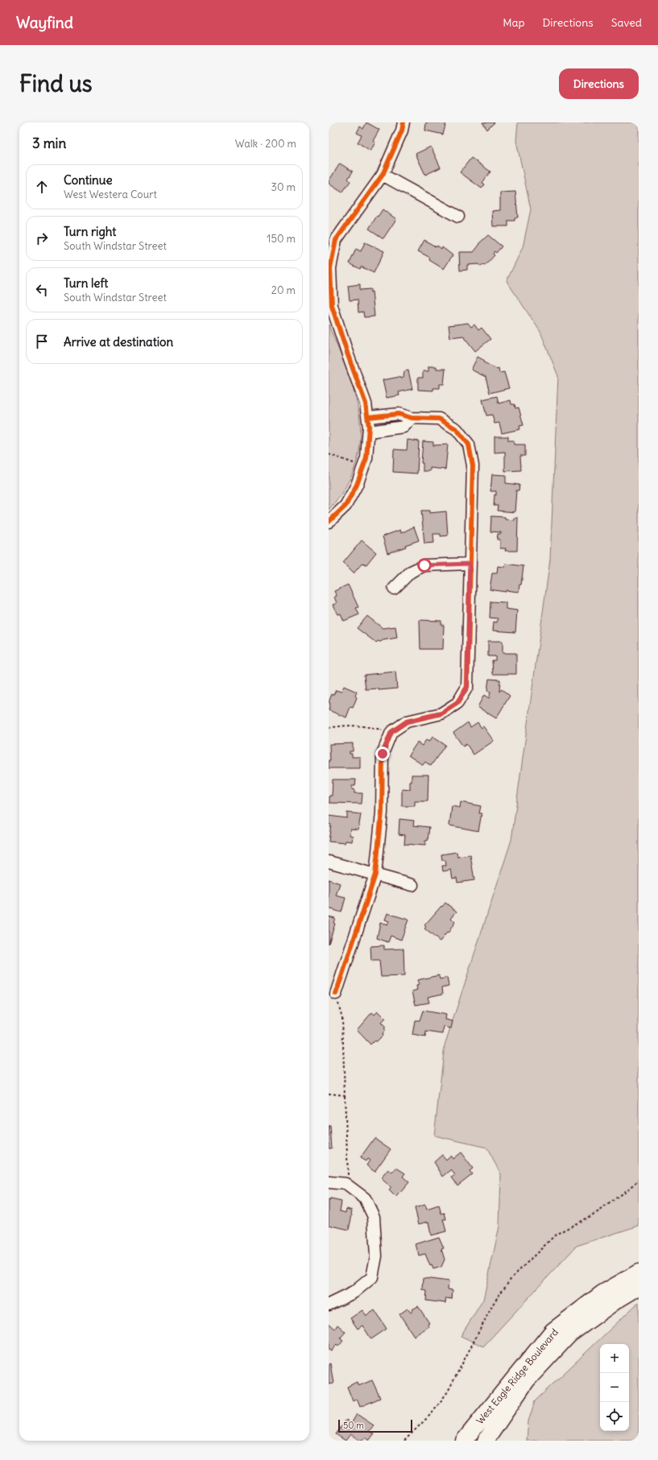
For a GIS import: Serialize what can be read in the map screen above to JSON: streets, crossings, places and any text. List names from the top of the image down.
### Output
{
  "streets": {
    "street": ["West Eagle Ridge Boulevard"]
  },
  "scale_bar": "50 m",
  "page": {
    "header": "Wayfind",
    "nav": ["Map", "Directions", "Saved"],
    "buttons": "Directions",
    "title": "Find us",
    "heading": ["3 min", "Walk · 200 m"],
    "list": [
      ["Continue", "West Westera Court", "30 m"],
      ["Turn right", "South Windstar Street", "150 m"],
      ["Turn left", "South Windstar Street", "20 m"],
      "Arrive at destination"
    ],
    "map_buttons": ["+", "−"],
    "scale": "50 m"
  }
}
